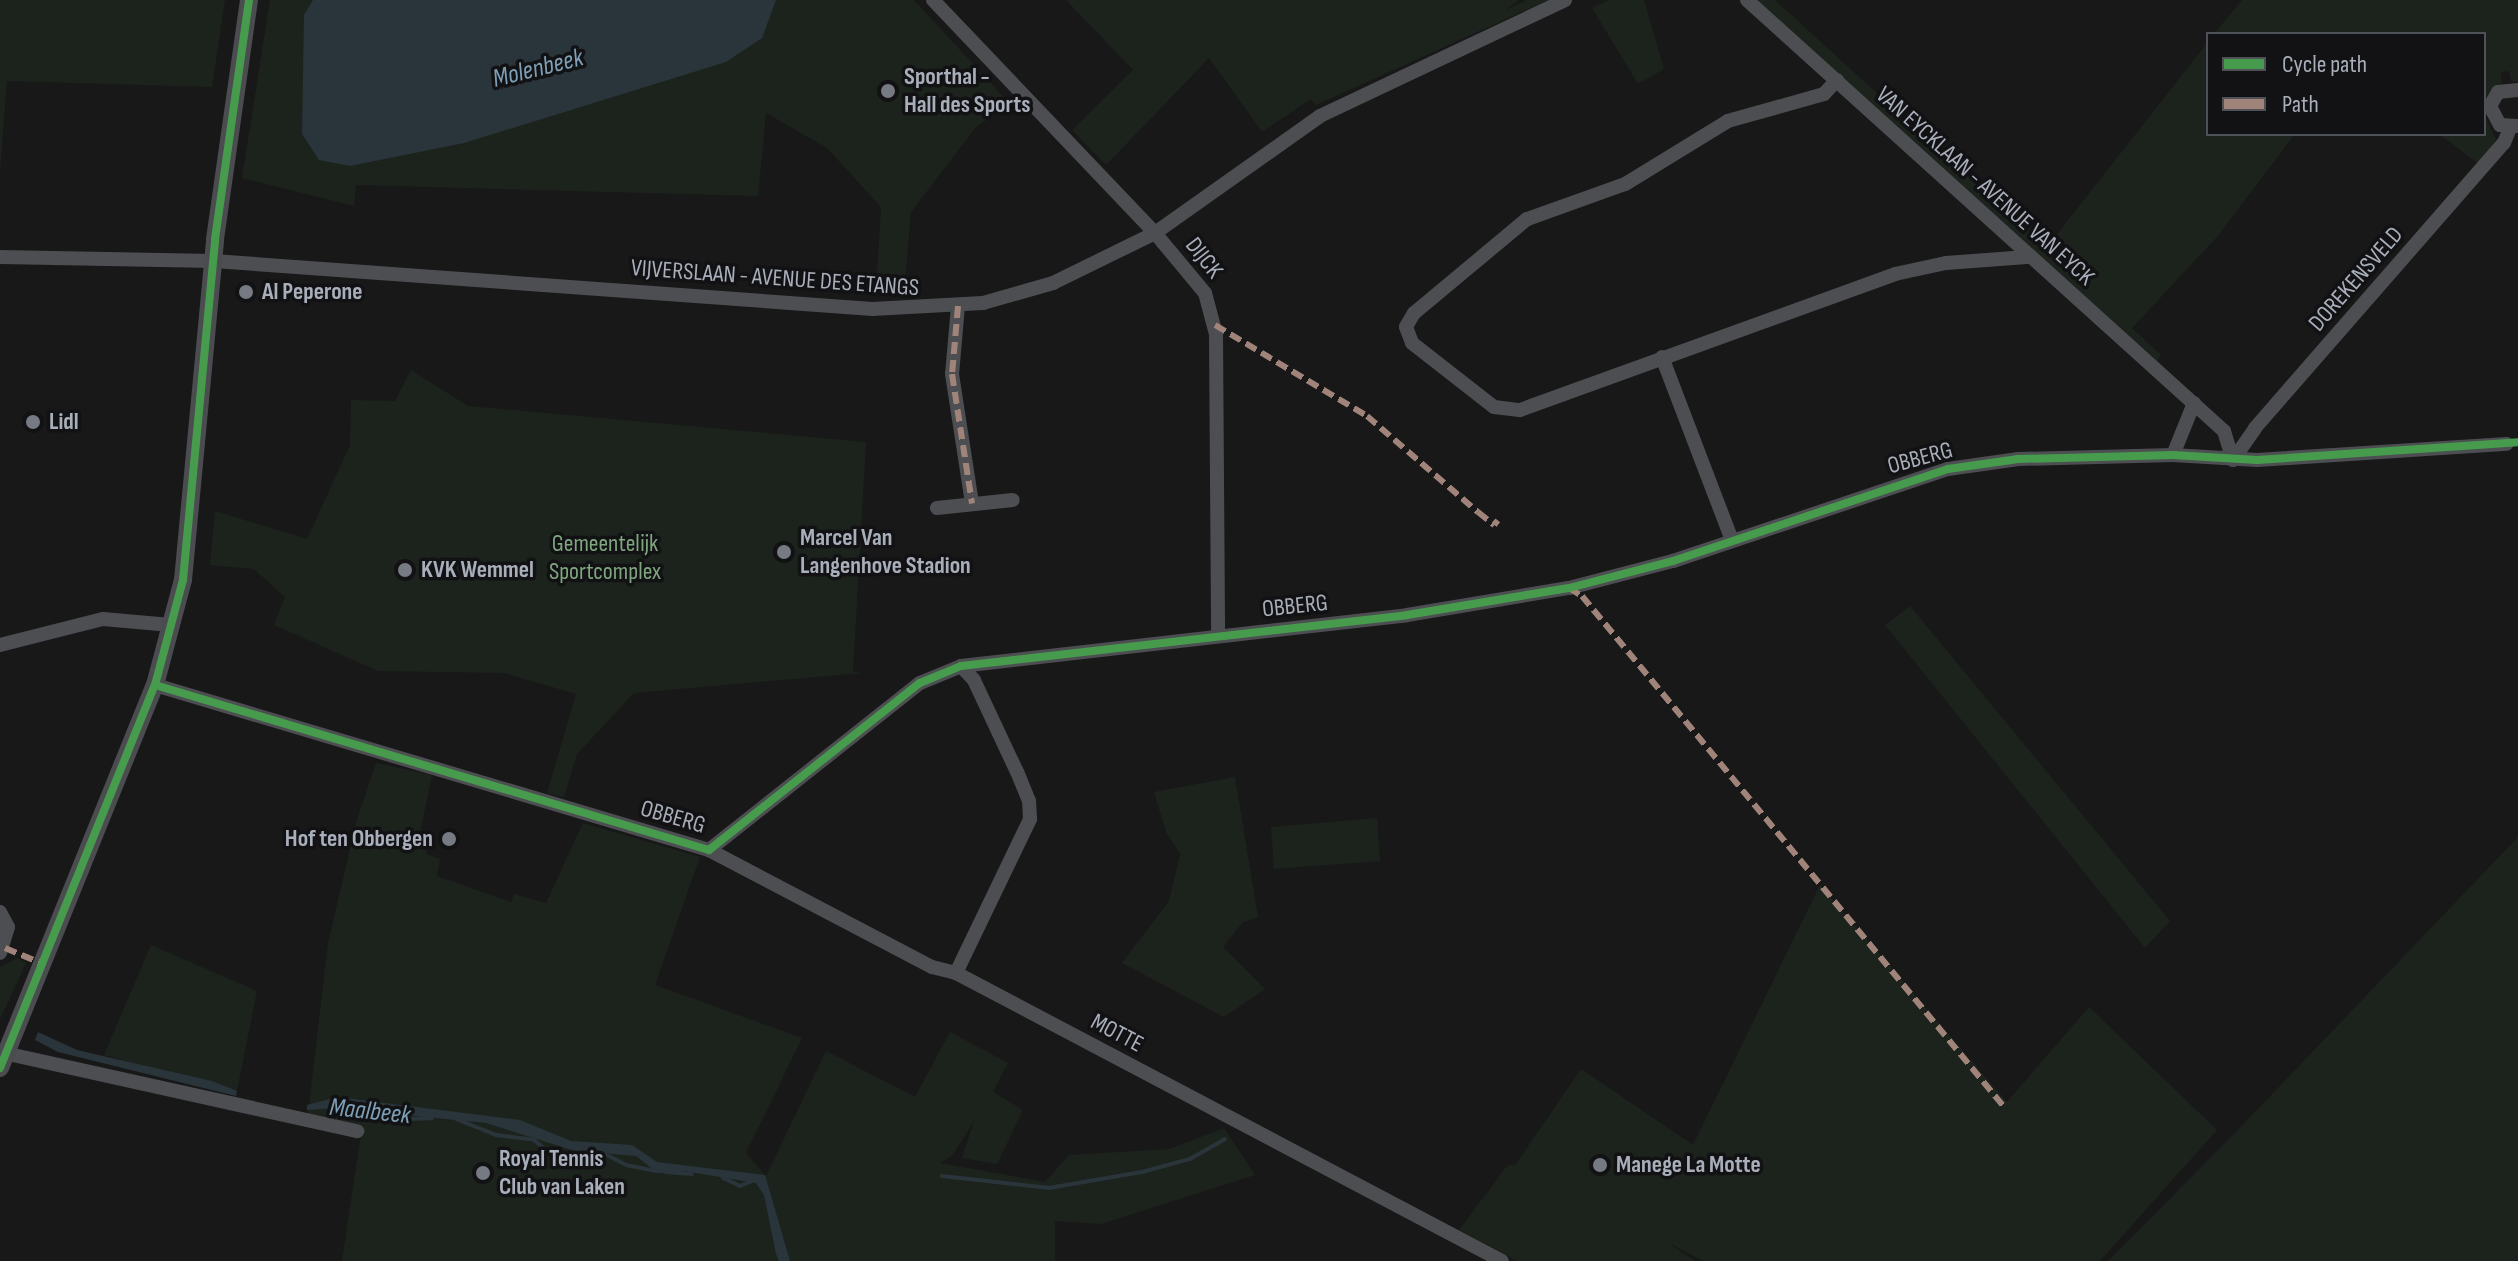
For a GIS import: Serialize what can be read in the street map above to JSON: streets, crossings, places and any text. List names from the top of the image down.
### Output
{
  "streets": {
    "street": [
      "VAN EYCKLAAN - AVENUE VAN EYCK",
      "DIJCK",
      "VIJVERSLAAN - AVENUE DES ETANGS",
      "DOREKENSVELD",
      "OBBERG",
      "MOTTE"
    ]
  },
  "crossings": [
    ["VAN EYCKLAAN - AVENUE VAN EYCK", "DOREKENSVELD"],
    ["VAN EYCKLAAN - AVENUE VAN EYCK", "OBBERG"],
    ["DIJCK", "VIJVERSLAAN - AVENUE DES ETANGS"],
    ["DIJCK", "OBBERG"],
    ["DOREKENSVELD", "OBBERG"],
    ["OBBERG", "MOTTE"]
  ],
  "water": ["Molenbeek", "Maalbeek"],
  "parks": ["Gemeentelijk Sportcomplex"],
  "places": [
    "Sporthal - Hall des Sports",
    "Al Peperone",
    "Lidl",
    "Marcel Van Langenhove Stadion",
    "KVK Wemmel",
    "Hof ten Obbergen",
    "Manege La Motte",
    "Royal Tennis Club van Laken"
  ],
  "legend": ["Cycle path", "Path"]
}
